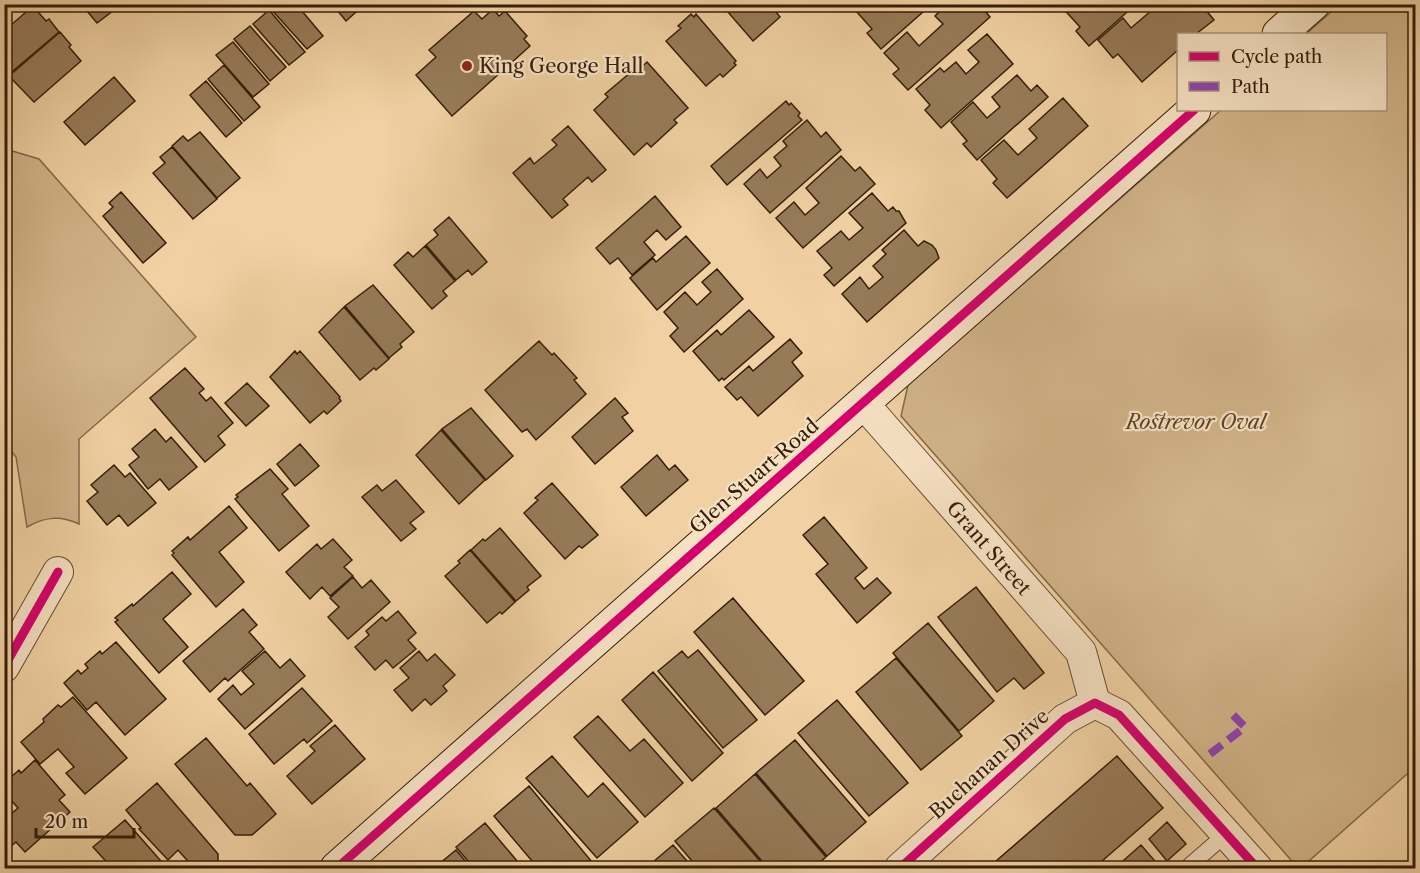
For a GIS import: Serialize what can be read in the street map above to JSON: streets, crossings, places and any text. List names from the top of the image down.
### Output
{
  "streets": {
    "street": ["Glen Stuart Road", "Grant Street", "Buchanan Drive"]
  },
  "crossings": [
    ["Glen Stuart Road", "Grant Street"],
    ["Grant Street", "Buchanan Drive"]
  ],
  "parks": ["Rostrevor Oval"],
  "places": ["King George Hall"],
  "legend": ["Cycle path", "Path"],
  "scale_bar": "20 m"
}
